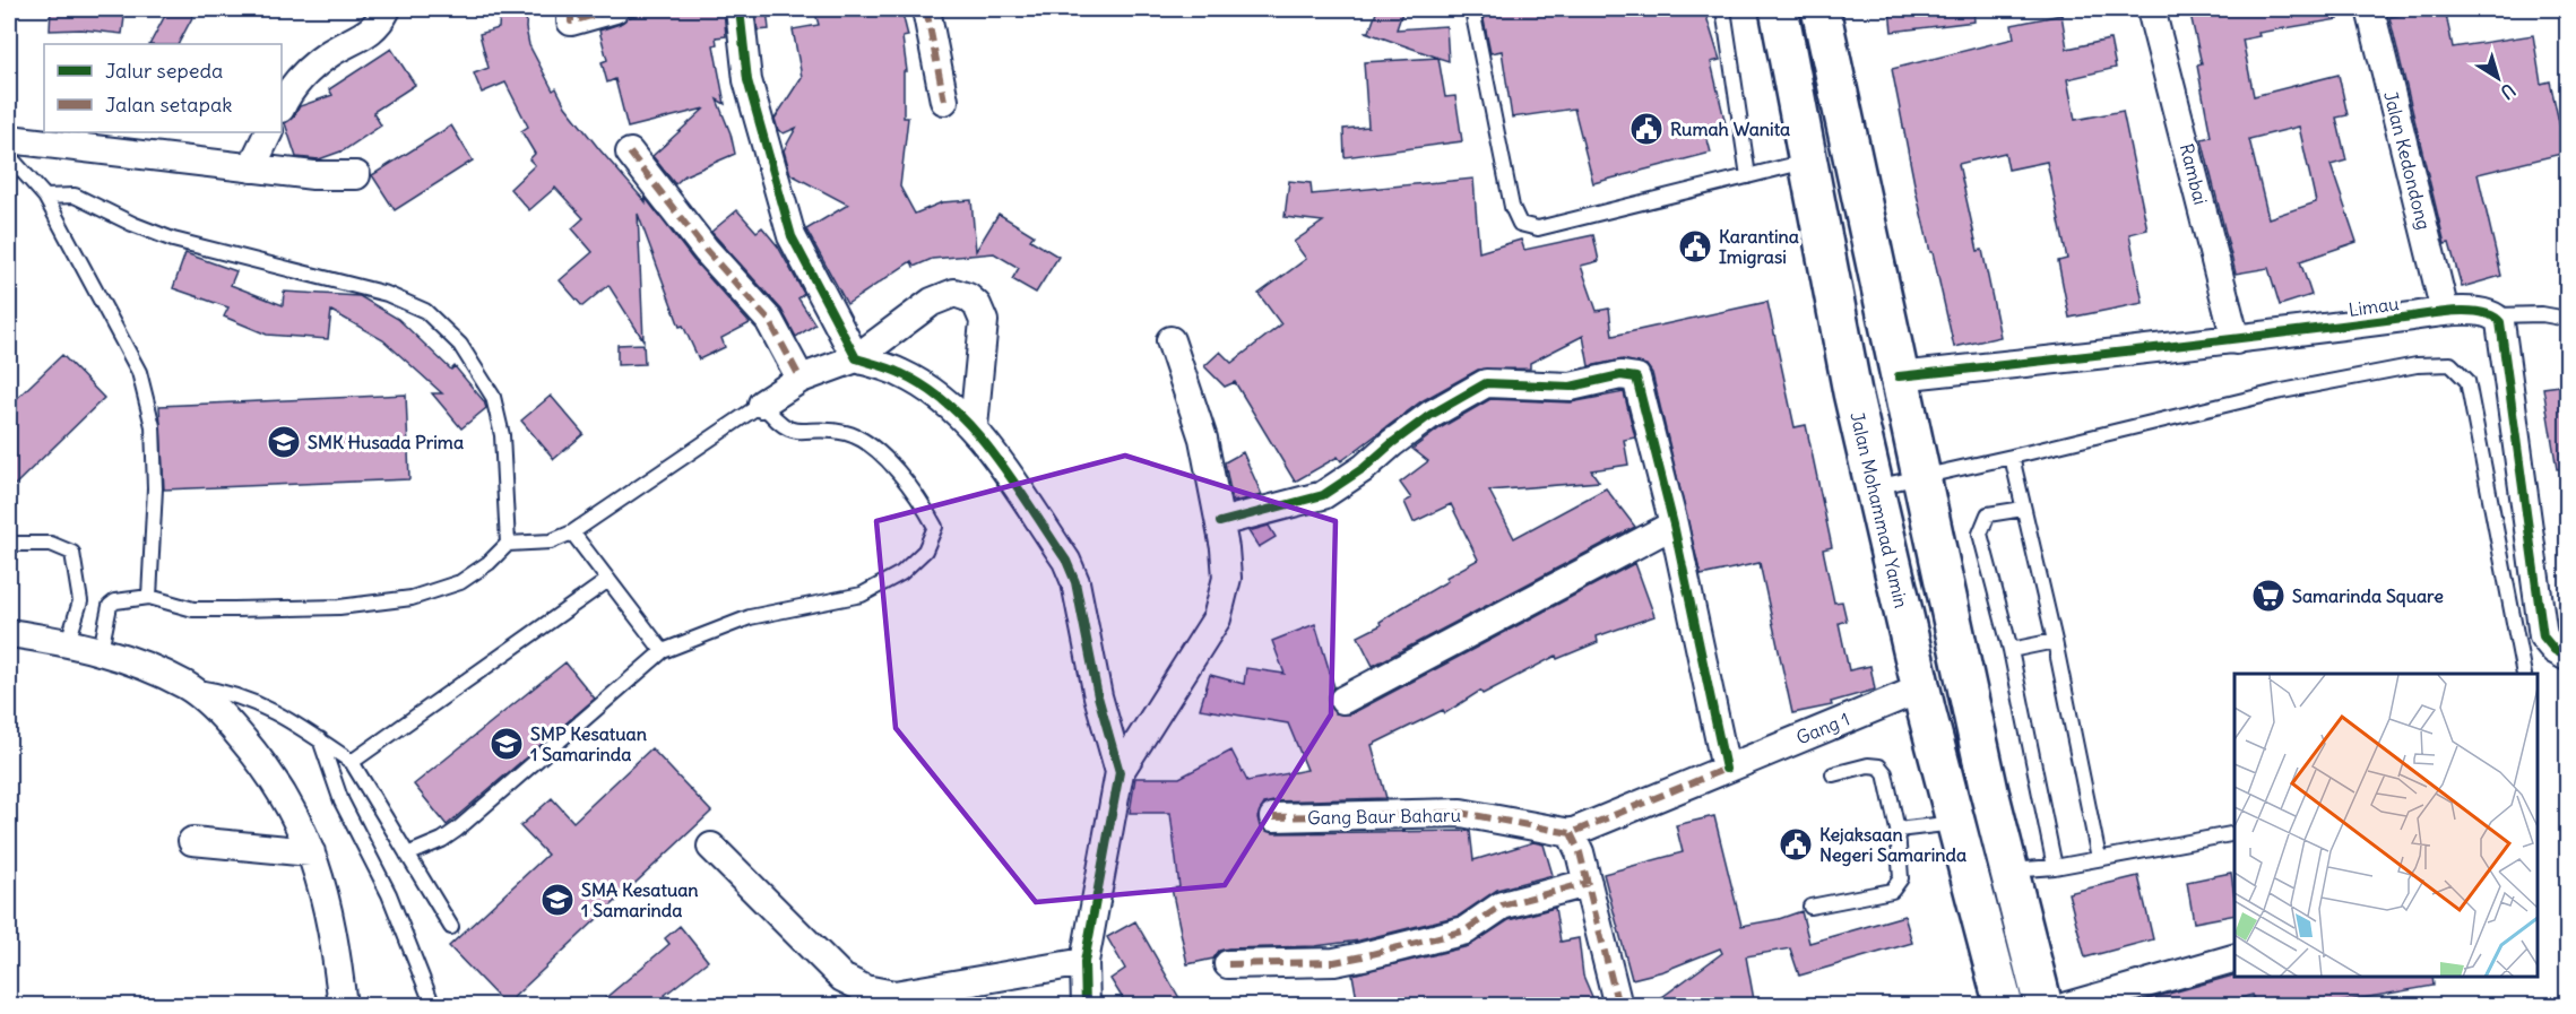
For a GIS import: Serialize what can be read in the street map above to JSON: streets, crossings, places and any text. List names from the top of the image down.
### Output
{
  "streets": {
    "main road": ["Jalan Mohammad Yamin"],
    "street": [
      "Jalan Kedondong",
      "Rambai",
      "Limau",
      "Gang 1",
      "Gang Baur Baharu"
    ]
  },
  "crossings": [
    ["Jalan Kedondong", "Limau"],
    ["Rambai", "Limau"],
    ["Jalan Mohammad Yamin", "Gang 1"]
  ],
  "places": {
    "public building": ["Rumah Wanita", "Karantina Imigrasi", "Kejaksaan Negeri Samarinda"],
    "school or university": ["SMK Husada Prima", "SMP Kesatuan 1 Samarinda", "SMA Kesatuan 1 Samarinda"],
    "supermarket": ["Samarinda Square"]
  },
  "legend": ["Jalur sepeda", "Jalan setapak"],
  "north": "bottom right"
}
